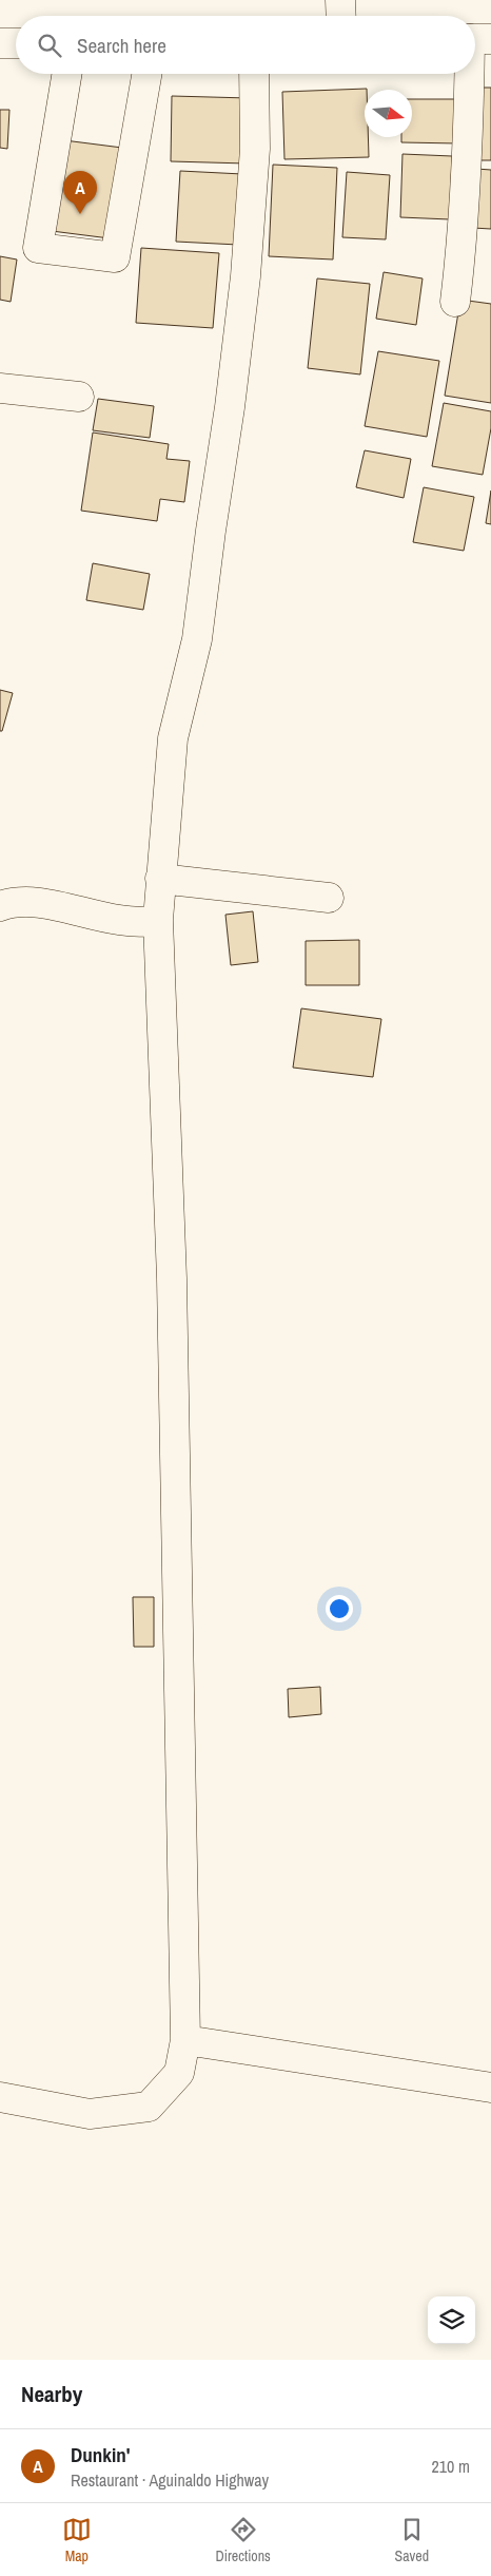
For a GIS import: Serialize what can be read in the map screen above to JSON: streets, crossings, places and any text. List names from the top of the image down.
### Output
{
  "north": "right",
  "page": {
    "search": "Search here",
    "pins": "A",
    "heading": "Nearby",
    "list": [
      {
        "mark": "A",
        "name": "Dunkin'",
        "note": "Restaurant · Aguinaldo Highway",
        "value": "210 m"
      }
    ],
    "nav": ["Map", "Directions", "Saved"]
  }
}
